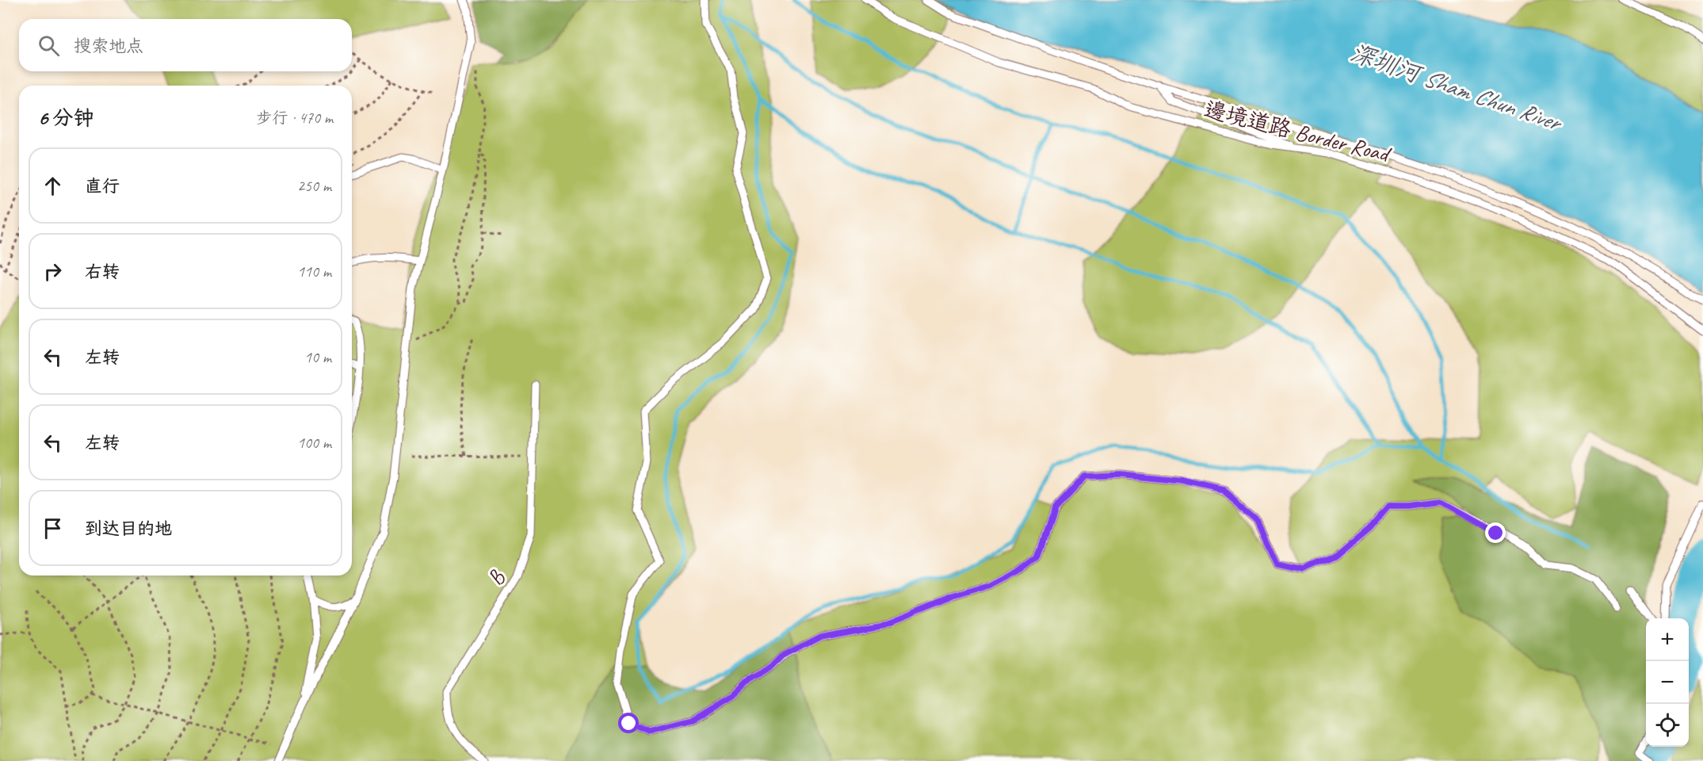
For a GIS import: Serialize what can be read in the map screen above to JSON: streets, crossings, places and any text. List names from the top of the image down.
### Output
{
  "streets": {
    "lane": ["邊境道路 Border Road", "B"]
  },
  "water": ["深圳河 Sham Chun River"],
  "page": {
    "search": "搜索地点",
    "heading": ["6 分钟", "步行 · 470 m"],
    "list": [
      ["直行", "250 m"],
      ["右转", "110 m"],
      ["左转", "10 m"],
      ["左转", "100 m"],
      "到达目的地"
    ],
    "map_buttons": ["+", "−"]
  }
}
